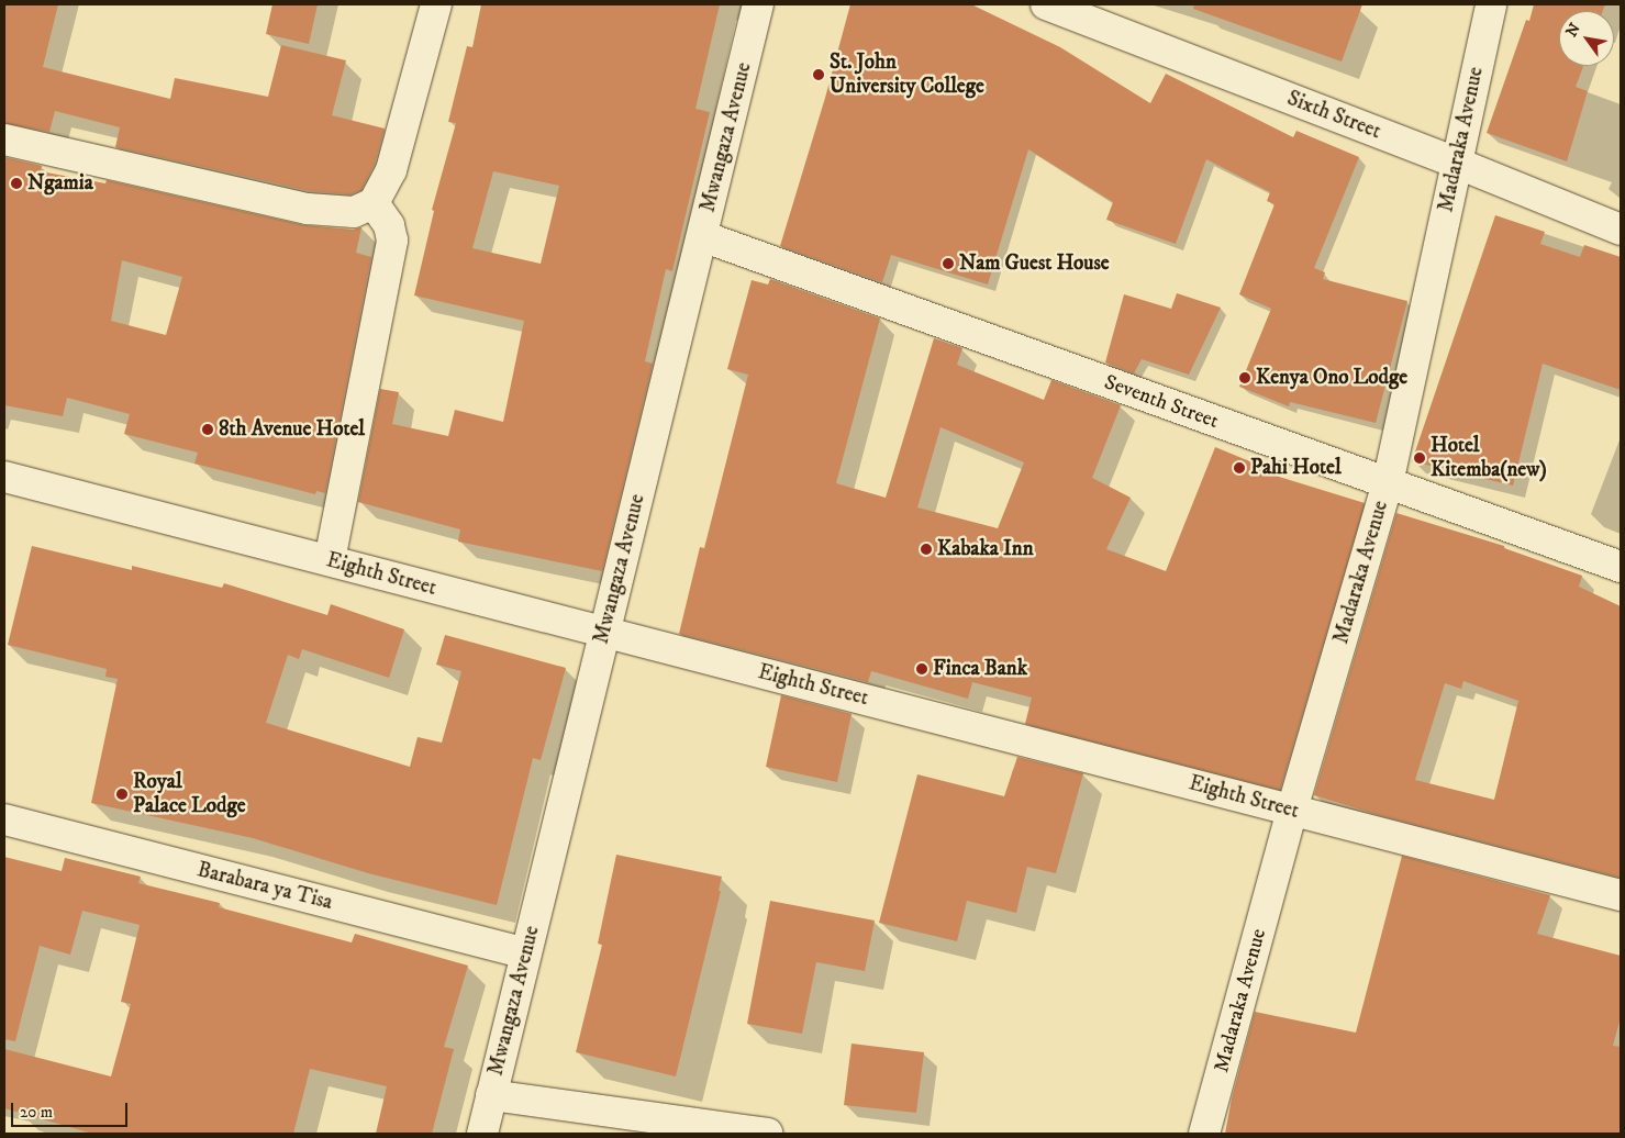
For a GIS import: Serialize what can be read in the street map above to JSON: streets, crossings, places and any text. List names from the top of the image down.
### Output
{
  "streets": {
    "street": [
      "Sixth Street",
      "Mwangaza Avenue",
      "Madaraka Avenue",
      "Seventh Street",
      "Eighth Street",
      "Barabara ya Tisa"
    ]
  },
  "crossings": [
    ["Sixth Street", "Madaraka Avenue"],
    ["Mwangaza Avenue", "Seventh Street"],
    ["Mwangaza Avenue", "Eighth Street"],
    ["Mwangaza Avenue", "Barabara ya Tisa"],
    ["Madaraka Avenue", "Seventh Street"],
    ["Madaraka Avenue", "Eighth Street"]
  ],
  "places": [
    "St. John University College",
    "Ngamia",
    "Nam Guest House",
    "Kenya Ono Lodge",
    "8th Avenue Hotel",
    "Hotel Kitemba(new)",
    "Pahi Hotel",
    "Kabaka Inn",
    "Finca Bank",
    "Royal Palace Lodge"
  ],
  "scale_bar": "20 m",
  "north": "top left"
}
